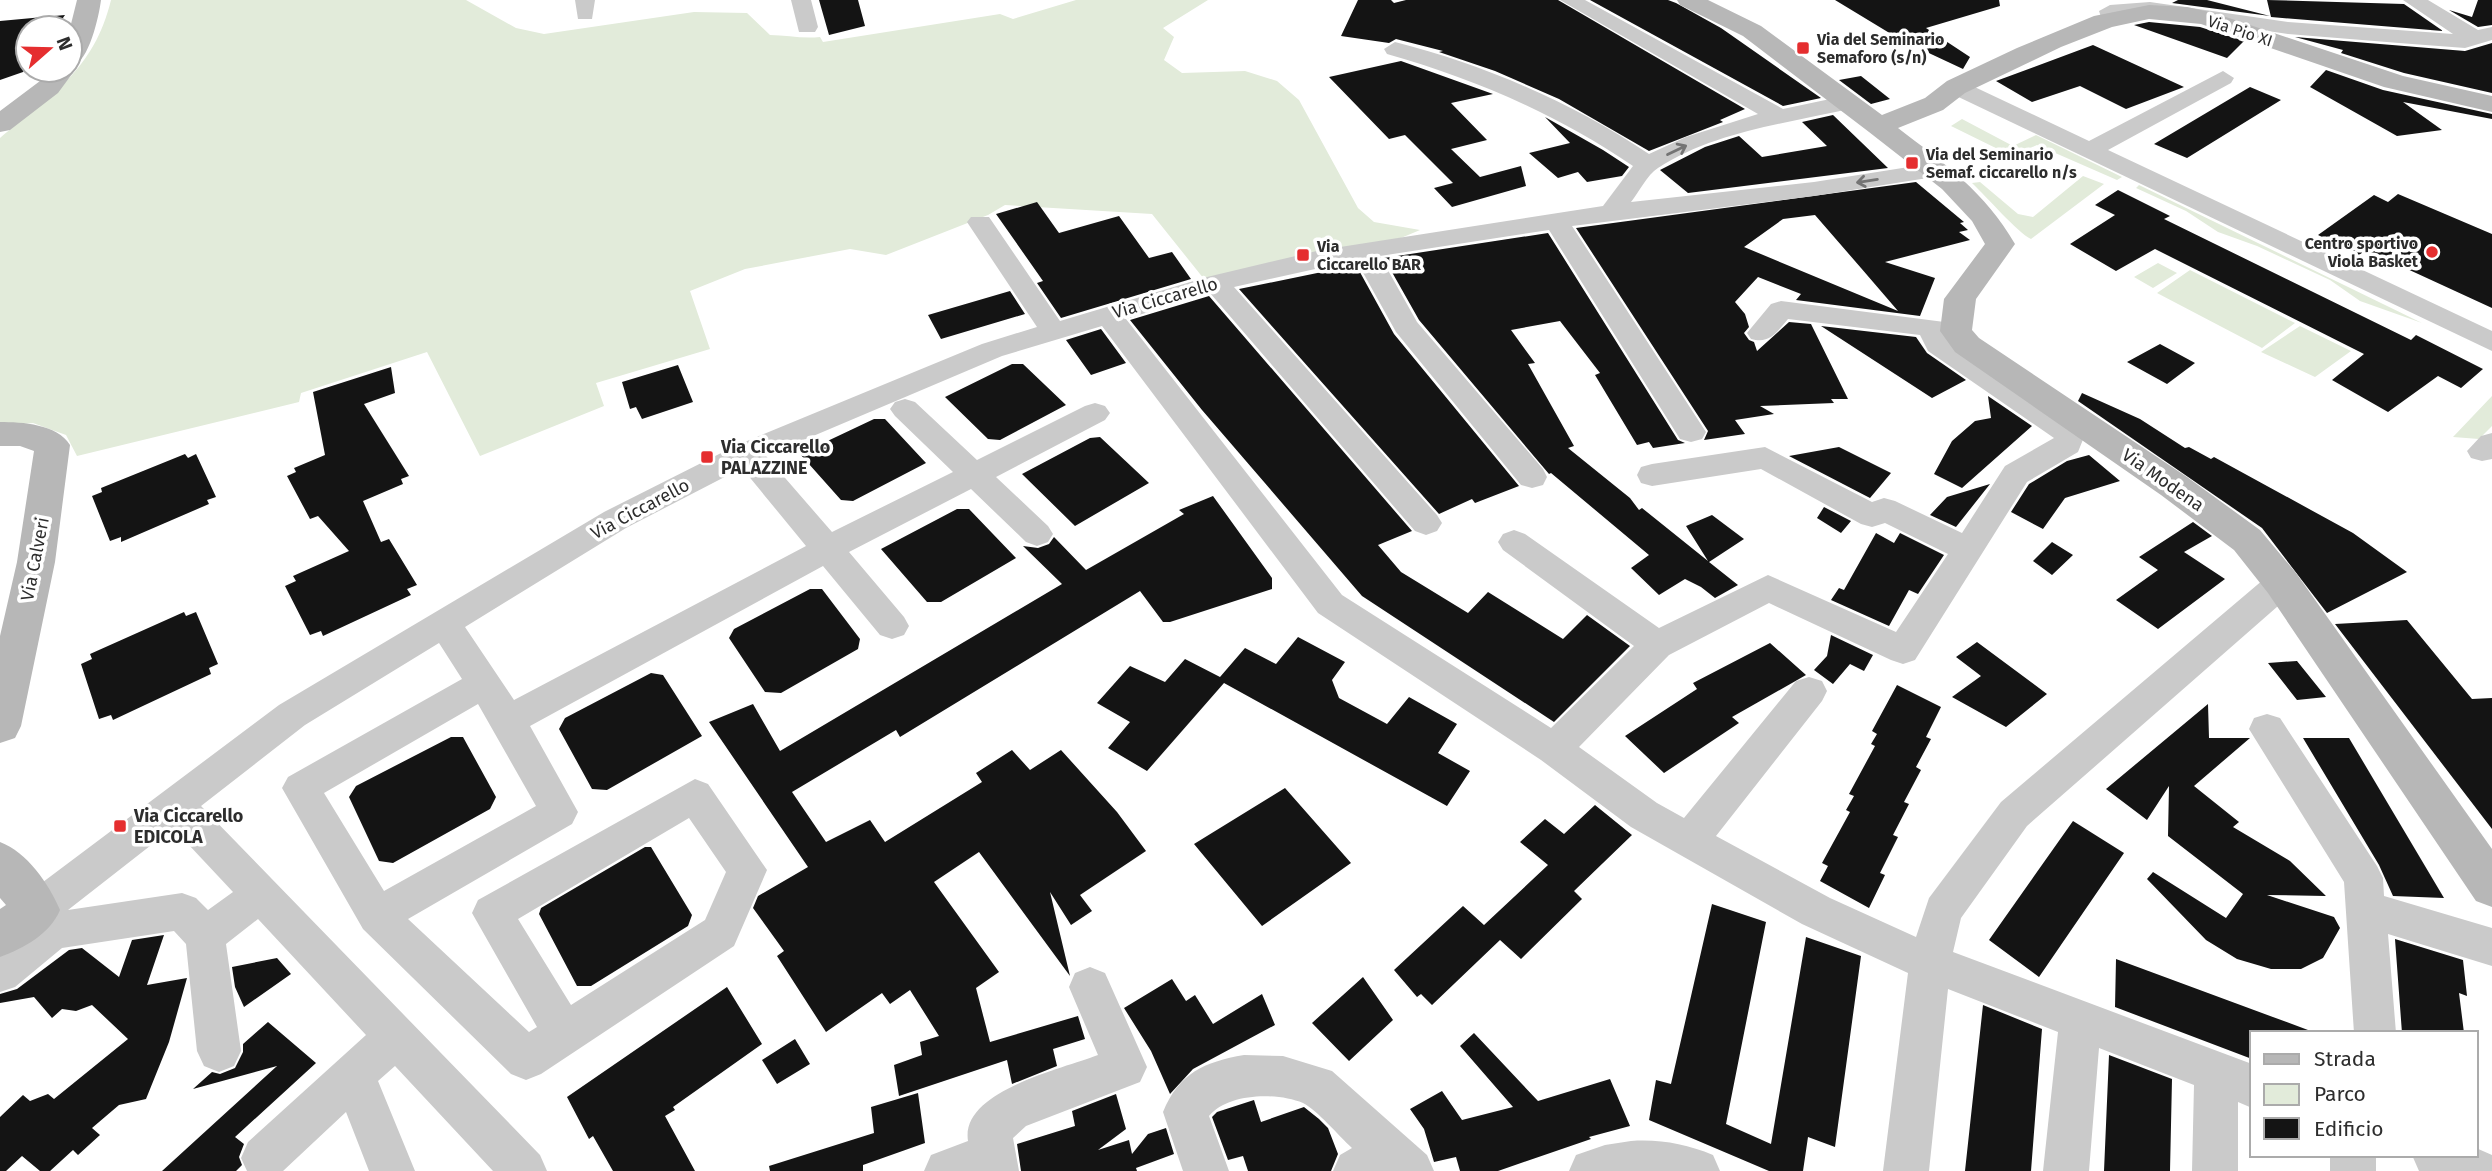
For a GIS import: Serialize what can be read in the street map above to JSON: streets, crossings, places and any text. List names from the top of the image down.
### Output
{
  "streets": {
    "street": [
      "Via Pio XI",
      "Via Ciccarello",
      "Via Modena",
      "Via Calveri"
    ]
  },
  "places": {
    "transit": [
      "Via del Seminario Semaforo (s/n)",
      "Via del Seminario Semaf. ciccarello n/s",
      "Via Ciccarello BAR",
      "Via Ciccarello PALAZZINE",
      "Via Ciccarello EDICOLA"
    ],
    "other": ["Centro sportivo Viola Basket"]
  },
  "legend": ["Strada", "Parco", "Edificio"],
  "north": "right"
}
